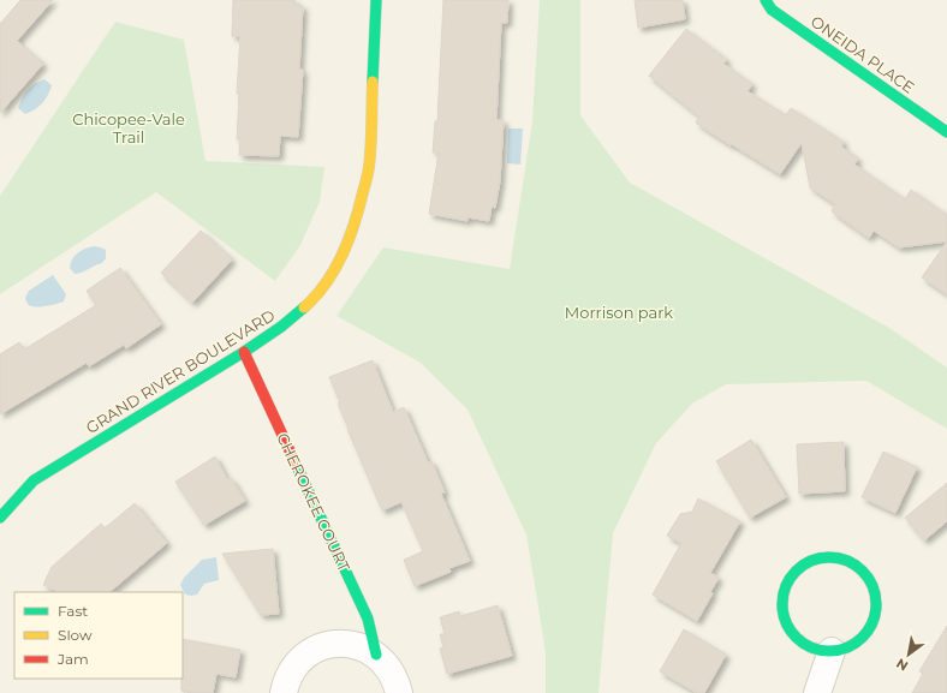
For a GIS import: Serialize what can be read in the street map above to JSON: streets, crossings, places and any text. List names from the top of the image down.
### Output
{
  "streets": {
    "street": ["ONEIDA PLACE", "GRAND RIVER BOULEVARD", "CHEROKEE COURT"]
  },
  "crossings": [
    ["GRAND RIVER BOULEVARD", "CHEROKEE COURT"]
  ],
  "parks": ["Chicopee-Vale Trail", "Morrison park"],
  "legend": ["Fast", "Slow", "Jam"],
  "north": "bottom left"
}
